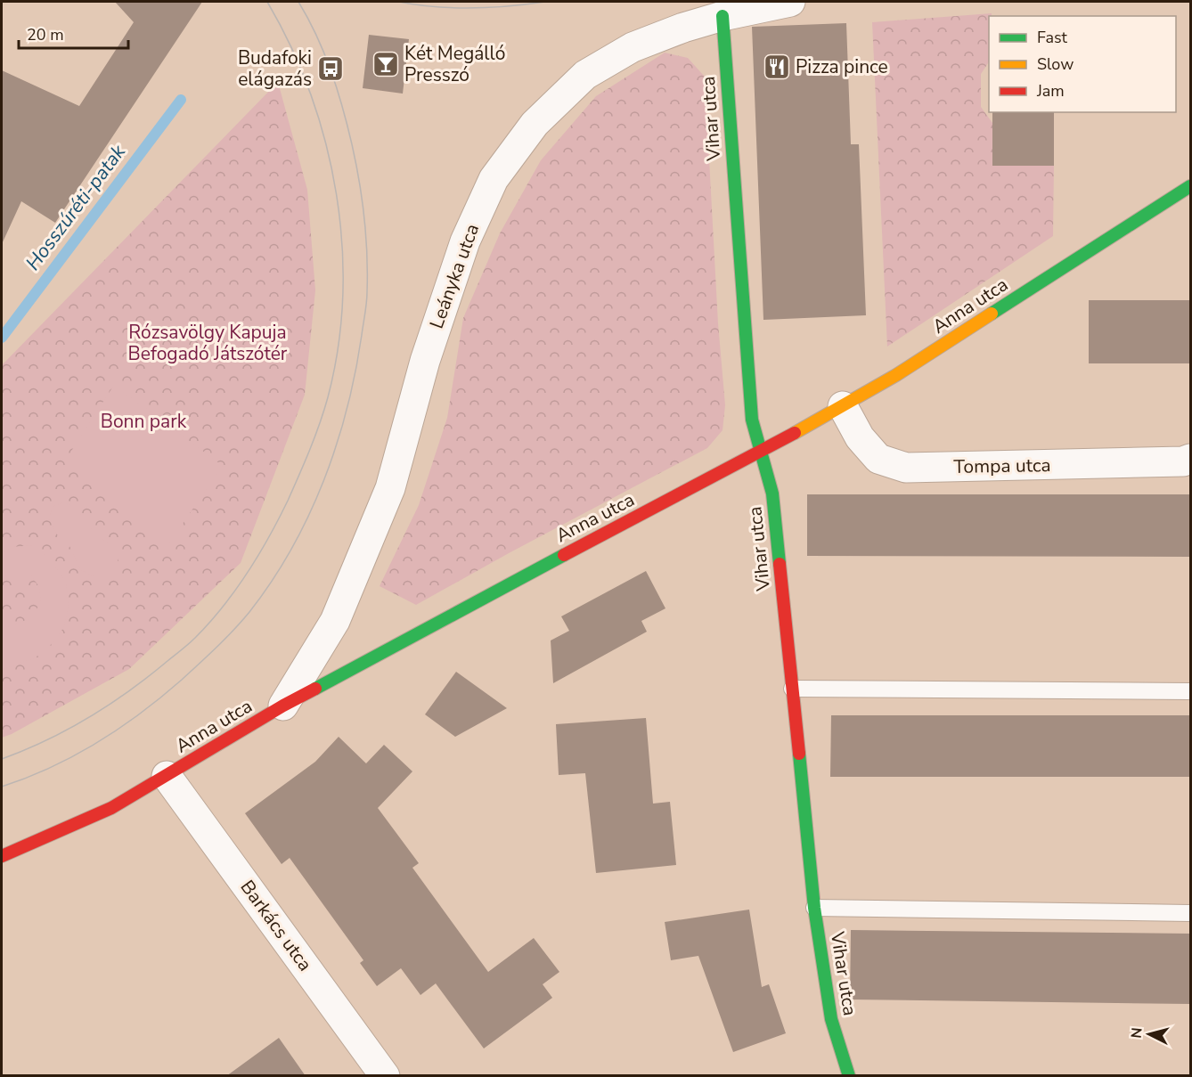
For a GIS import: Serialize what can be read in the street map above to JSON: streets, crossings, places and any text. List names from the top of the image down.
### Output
{
  "streets": {
    "street": [
      "Vihar utca",
      "Leányka utca",
      "Anna utca",
      "Tompa utca",
      "Barkács utca"
    ]
  },
  "crossings": [
    ["Vihar utca", "Leányka utca"],
    ["Vihar utca", "Anna utca"],
    ["Leányka utca", "Anna utca"],
    ["Anna utca", "Tompa utca"],
    ["Anna utca", "Barkács utca"]
  ],
  "water": ["Hosszúréti-patak"],
  "parks": ["Rózsavölgy Kapuja Befogadó Játszótér", "Bonn park"],
  "places": {
    "bar": ["Két Megálló Presszó"],
    "restaurant": ["Pizza pince"],
    "bus stop": ["Budafoki elágazás"]
  },
  "legend": ["Fast", "Slow", "Jam"],
  "scale_bar": "20 m",
  "north": "left"
}
